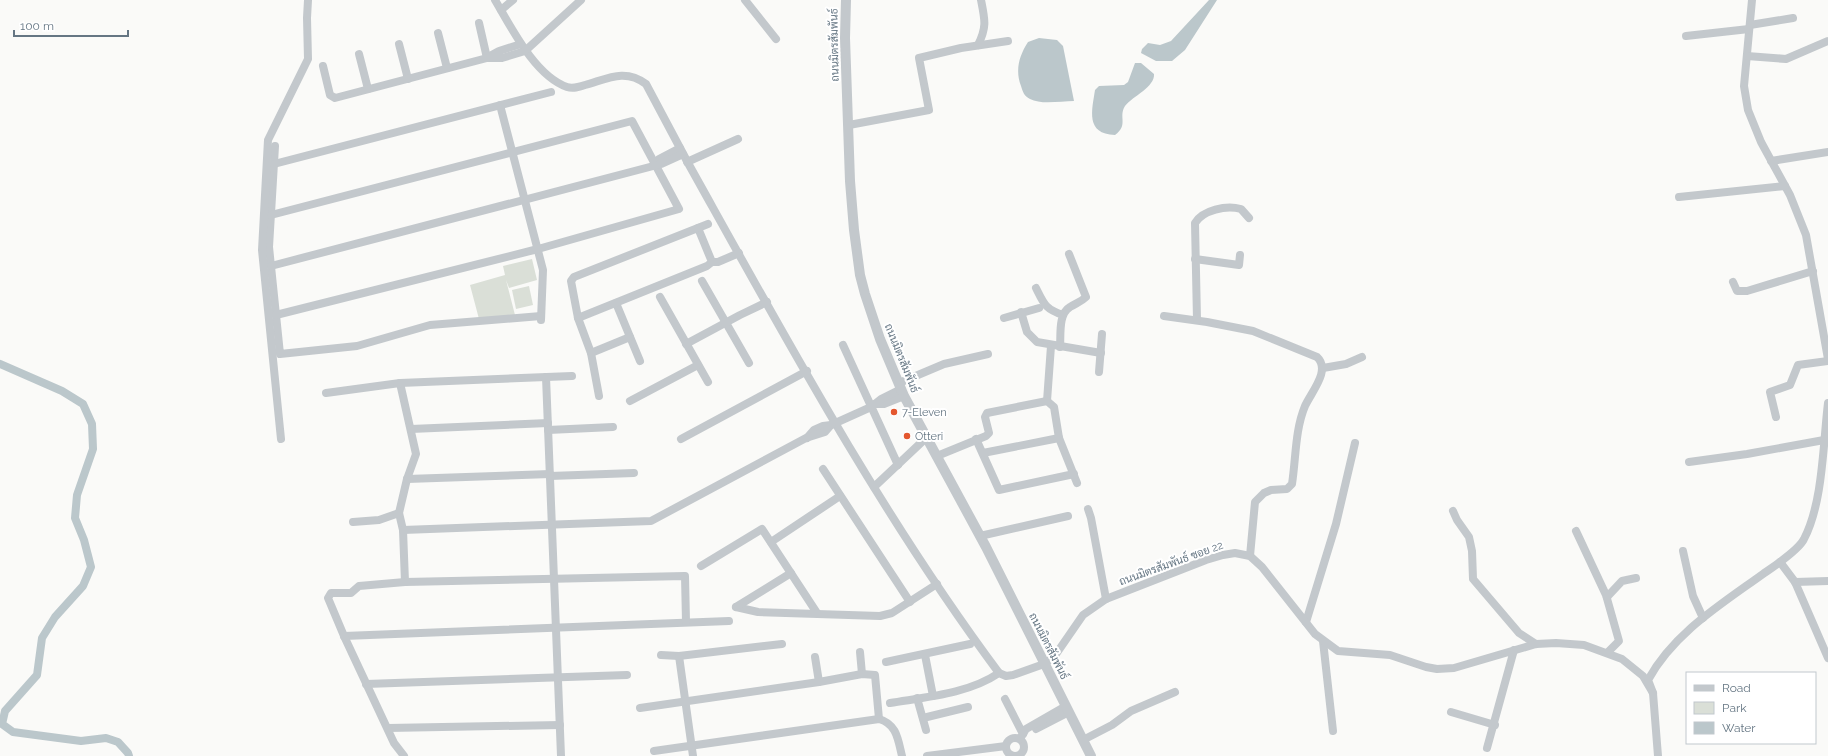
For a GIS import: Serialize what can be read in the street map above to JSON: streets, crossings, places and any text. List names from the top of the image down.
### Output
{
  "streets": {
    "street": ["ถนนมิตรสัมพันธ์", "ถนนมิตรสัมพันธ์ ซอย 22"]
  },
  "crossings": [
    ["ถนนมิตรสัมพันธ์", "ถนนมิตรสัมพันธ์ ซอย 22"]
  ],
  "places": ["7-Eleven", "Otteri"],
  "legend": ["Road", "Park", "Water"],
  "scale_bar": "100 m"
}
